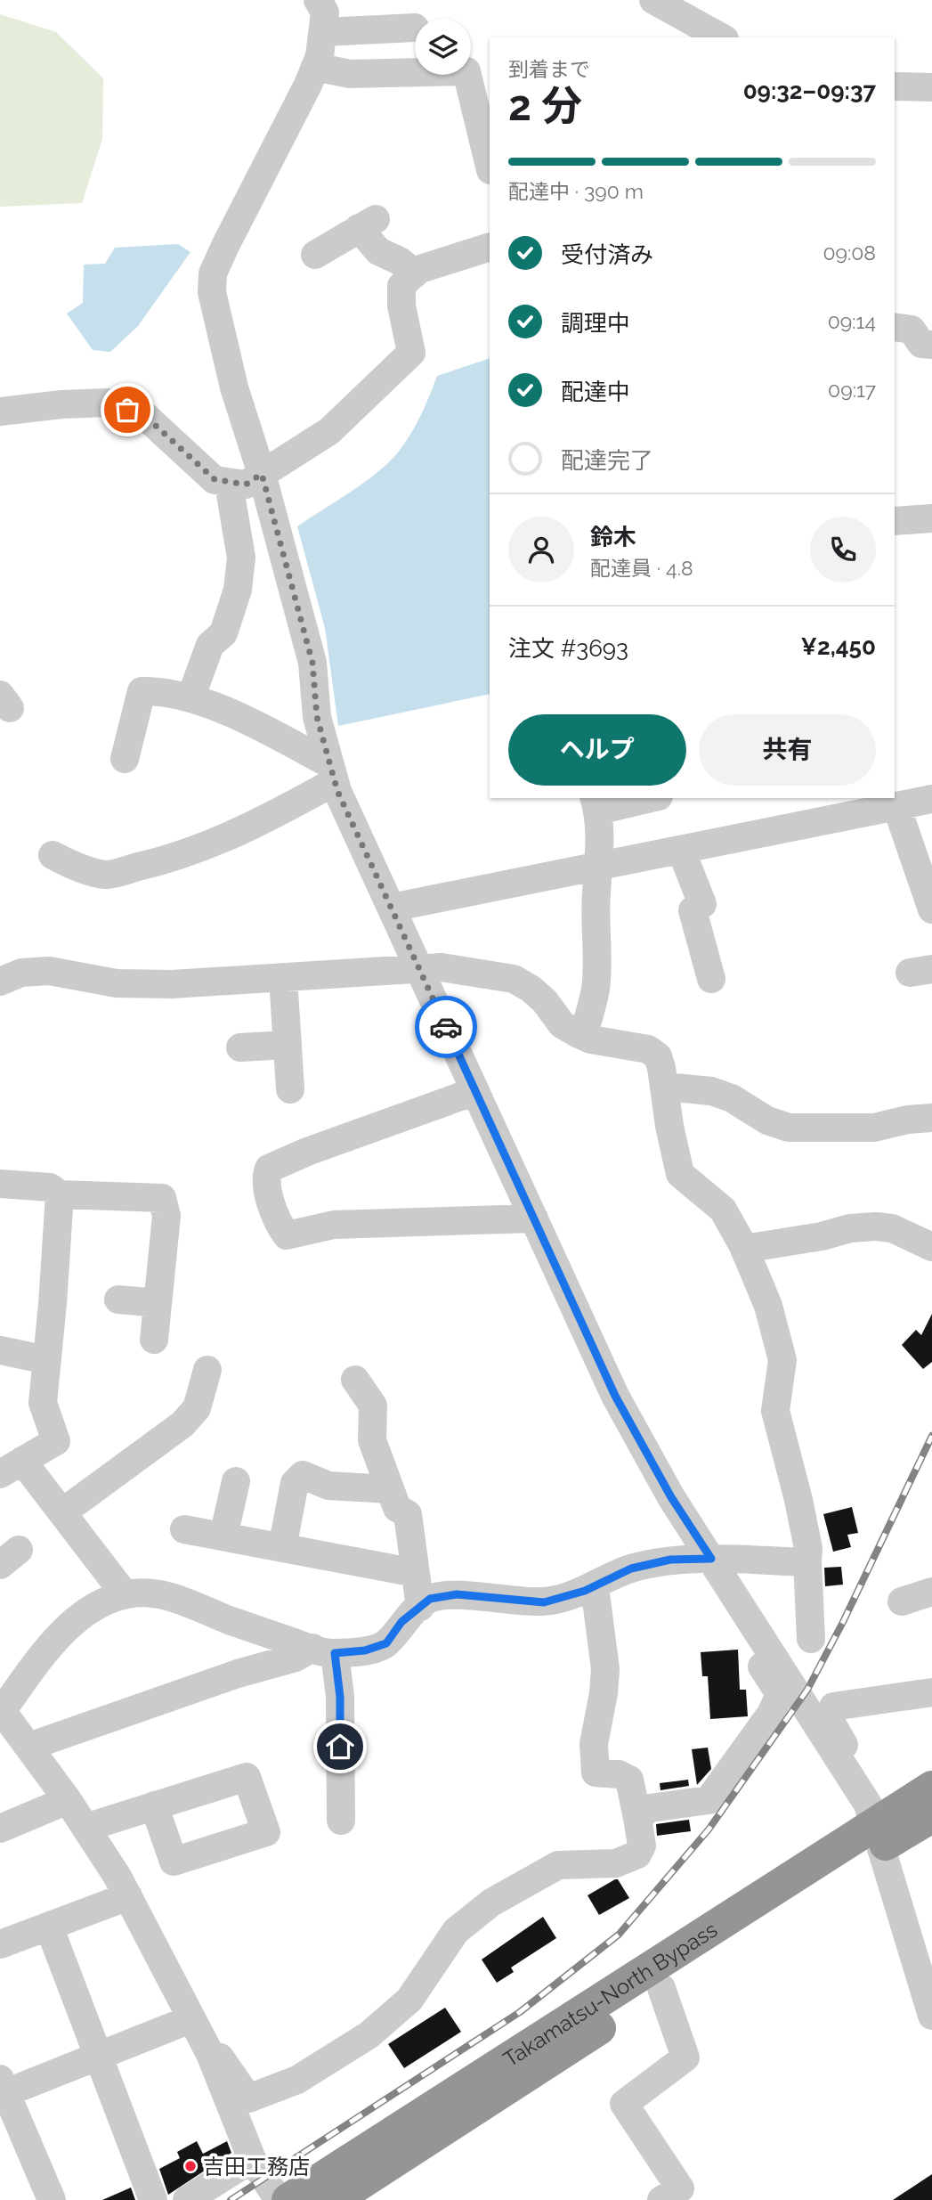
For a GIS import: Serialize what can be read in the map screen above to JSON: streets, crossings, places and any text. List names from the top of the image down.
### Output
{
  "streets": {
    "highway": ["Takamatsu-North Bypass"]
  },
  "places": ["吉田工務店"],
  "page": {
    "heading": ["2 分", "到着まで", "09:32–09:37"],
    "panel": [
      "鈴木",
      "配達員 · 4.8",
      "注文 #3693",
      "¥2,450"
    ],
    "bar": "配達中 · 390 m",
    "list": [
      ["受付済み", "09:08"],
      ["調理中", "09:14"],
      ["配達中", "09:17"],
      "配達完了"
    ],
    "buttons": ["ヘルプ", "共有"]
  }
}
